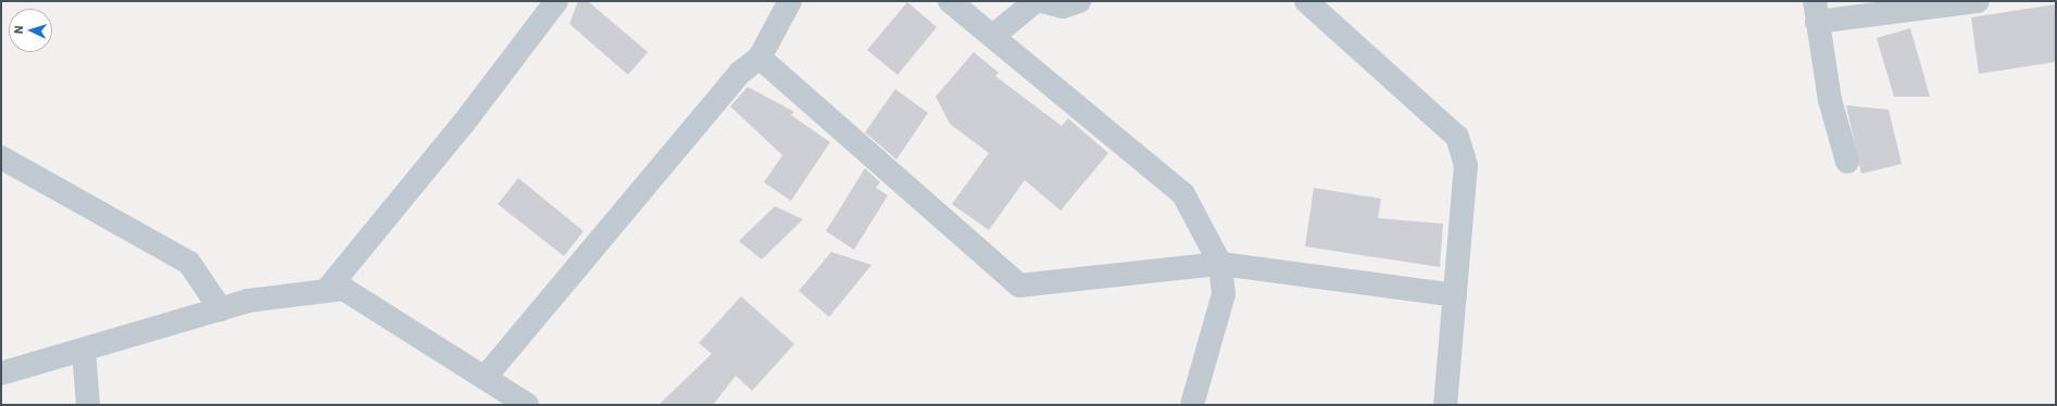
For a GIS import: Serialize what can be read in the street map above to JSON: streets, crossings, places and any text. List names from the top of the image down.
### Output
{
  "north": "left"
}
